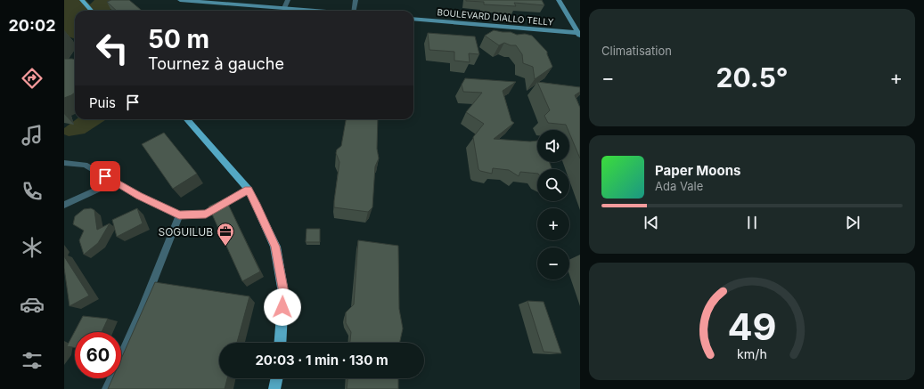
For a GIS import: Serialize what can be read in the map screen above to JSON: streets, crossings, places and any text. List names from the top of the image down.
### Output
{
  "streets": {
    "street": ["BOULEVARD DIALLO TELLY"]
  },
  "places": {
    "office": ["SOGUILUB"]
  },
  "page": {
    "tabs": "20:02",
    "tile": "Climatisation",
    "turn": ["50 m", "Tournez à gauche"],
    "heat": ["−", "20.5°", "+"],
    "then": "Puis",
    "map_buttons": ["+", "−"],
    "song": ["Paper Moons", "Ada Vale"],
    "limit": "60",
    "trip": "20:03 · 1 min · 130 m",
    "gauge": ["49", "km/h"]
  }
}
